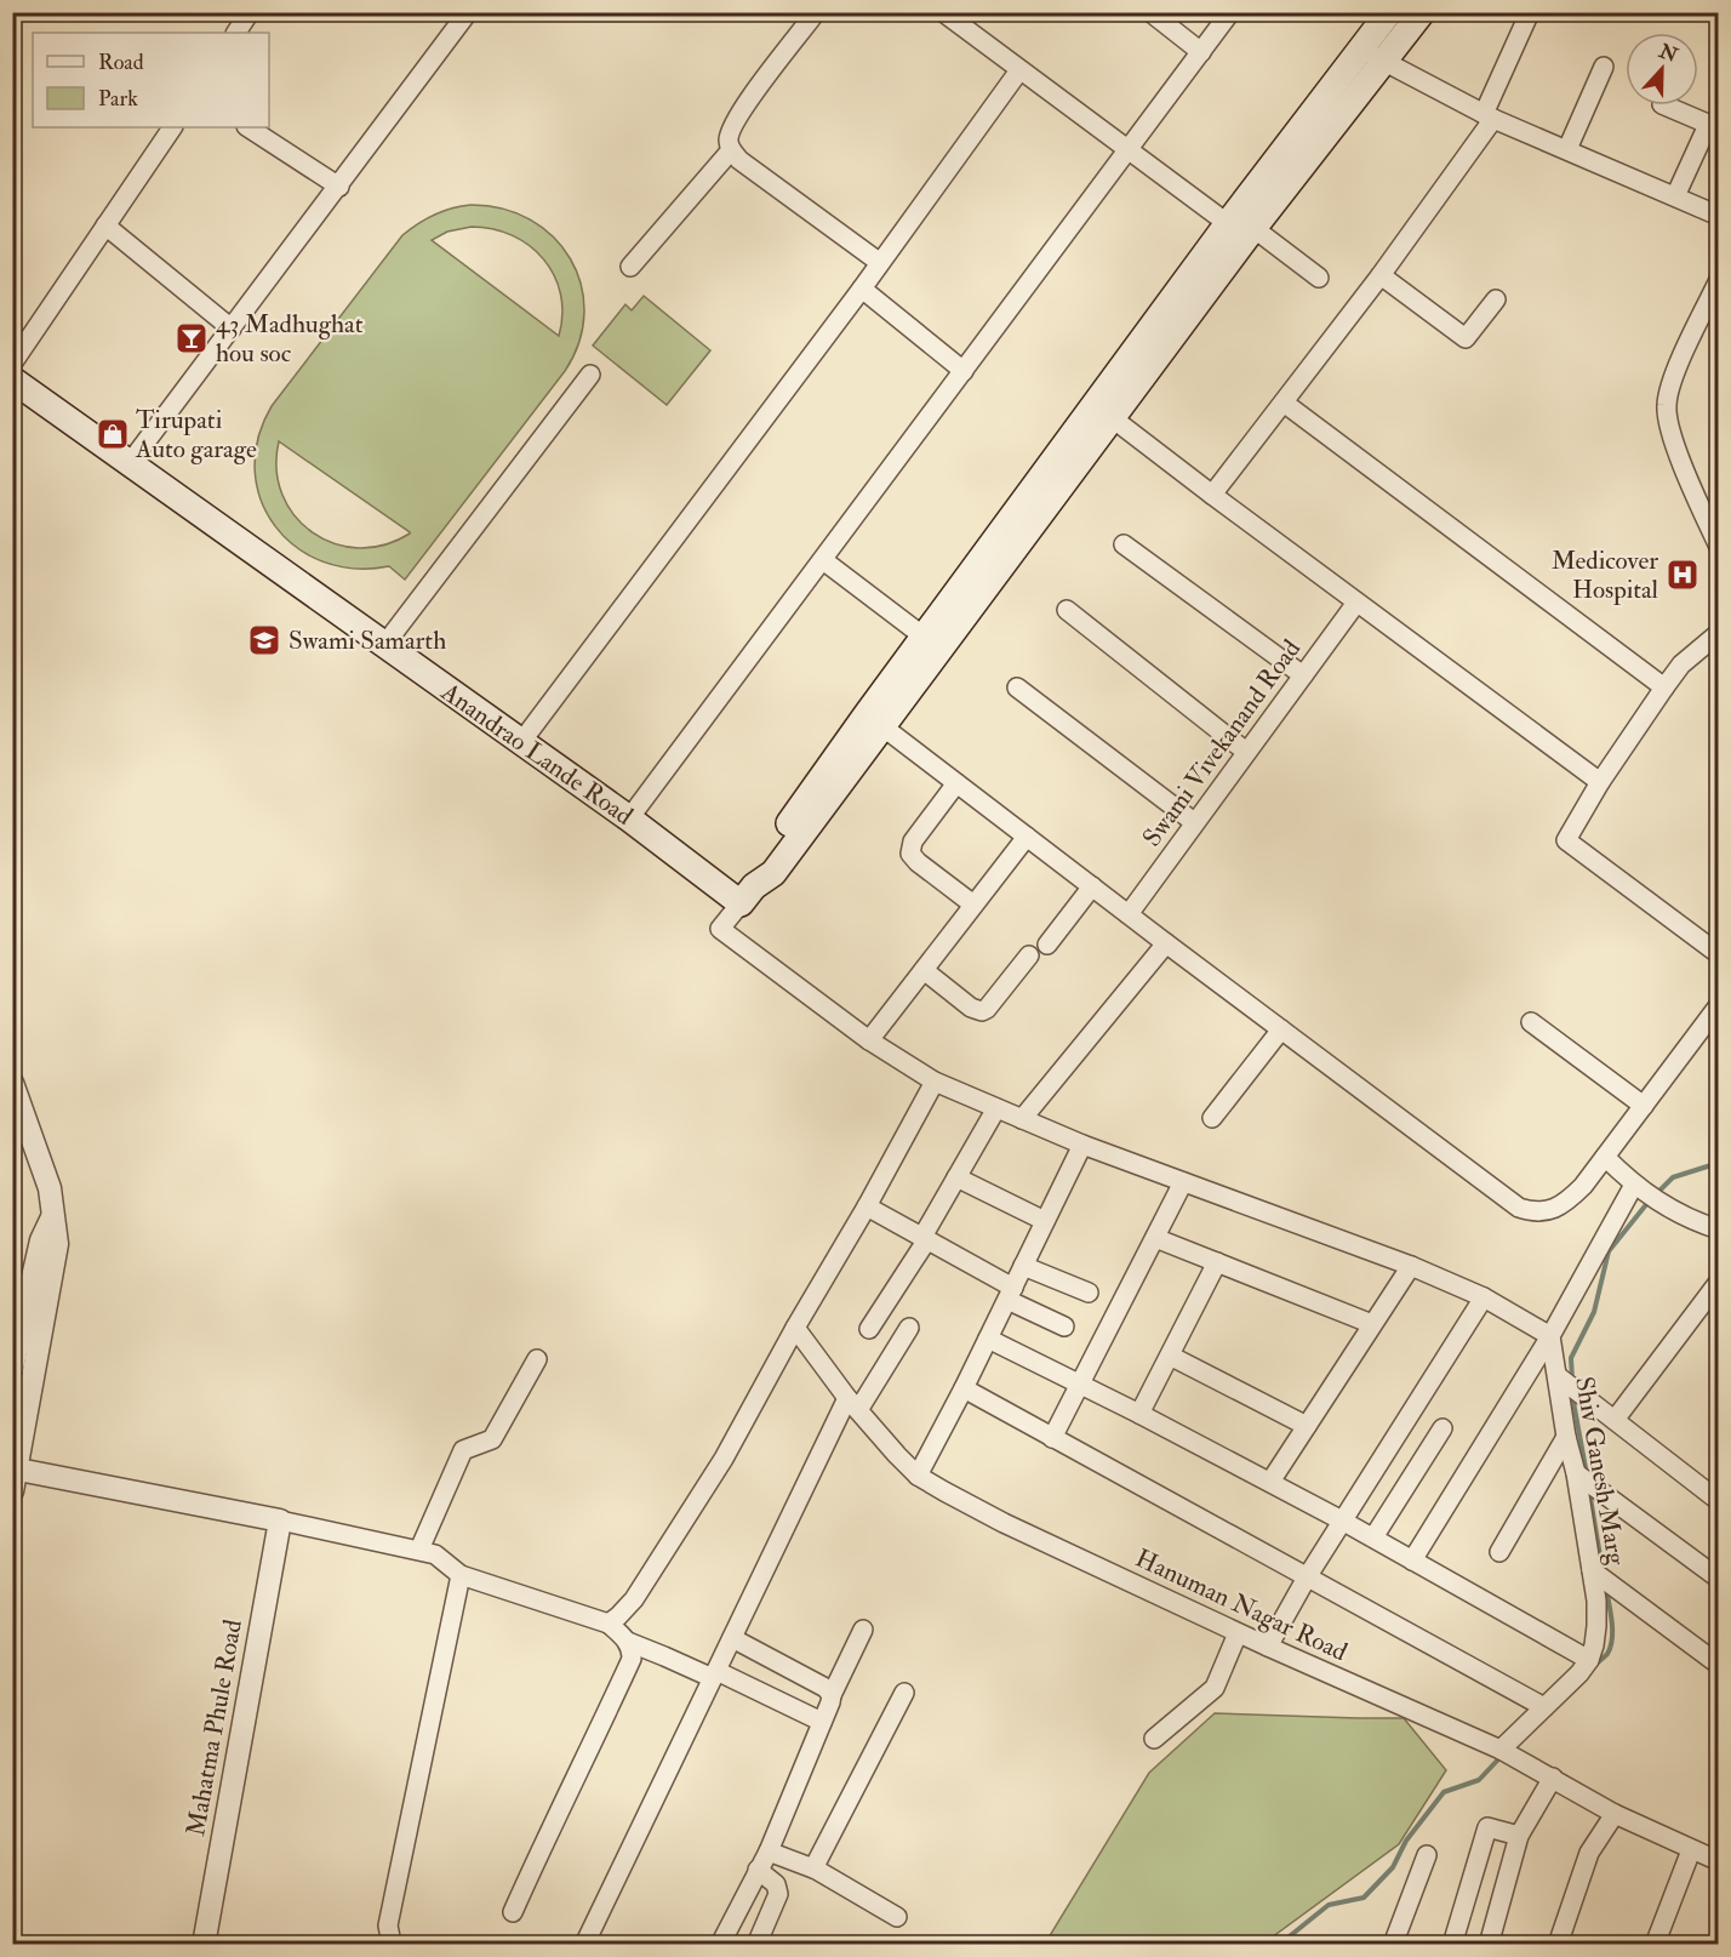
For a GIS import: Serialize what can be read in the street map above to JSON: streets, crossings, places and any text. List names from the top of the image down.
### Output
{
  "streets": {
    "main road": ["Anandrao Lande Road"],
    "street": [
      "Swami Vivekanand Road",
      "Shiv Ganesh Marg",
      "Hanuman Nagar Road",
      "Mahatma Phule Road"
    ]
  },
  "crossings": [
    ["Shiv Ganesh Marg", "Hanuman Nagar Road"]
  ],
  "places": {
    "bar": ["43 Madhughat hou soc"],
    "shop": ["Tirupati Auto garage"],
    "hospital": ["Medicover Hospital"],
    "school or university": ["Swami Samarth"]
  },
  "legend": ["Road", "Park"],
  "north": "top"
}
